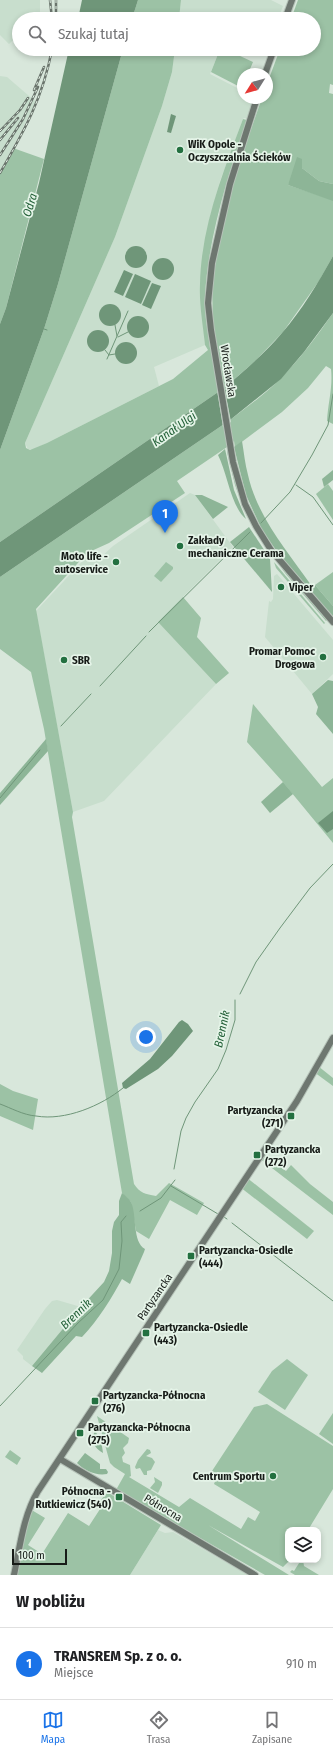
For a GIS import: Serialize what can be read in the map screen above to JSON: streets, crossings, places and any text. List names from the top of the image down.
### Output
{
  "streets": {
    "main road": ["Wrocławska", "Partyzancka", "Północna"]
  },
  "crossings": [
    ["Partyzancka", "Północna"]
  ],
  "water": ["Odra", "Kanał Ulgi", "Brennik"],
  "places": {
    "other": [
      "WiK Opole - Oczyszczalnia Ścieków",
      "Zakłady mechaniczne Cerama",
      "Moto life - autoservice",
      "Viper",
      "Promar Pomoc Drogowa",
      "SBR",
      "Centrum Sportu"
    ],
    "transit": [
      "Partyzancka (271)",
      "Partyzancka (272)",
      "Partyzancka-Osiedle (444)",
      "Partyzancka-Osiedle (443)",
      "Partyzancka-Północna (276)",
      "Partyzancka-Północna (275)",
      "Północna - Rutkiewicz (540)"
    ]
  },
  "scale_bar": "100 m",
  "north": "bottom left",
  "page": {
    "search": "Szukaj tutaj",
    "pins": "1",
    "scale": "100 m",
    "heading": "W pobliżu",
    "list": [
      {
        "mark": "1",
        "name": "TRANSREM Sp. z o. o.",
        "note": "Miejsce",
        "value": "910 m"
      }
    ],
    "nav": ["Mapa", "Trasa", "Zapisane"]
  }
}
